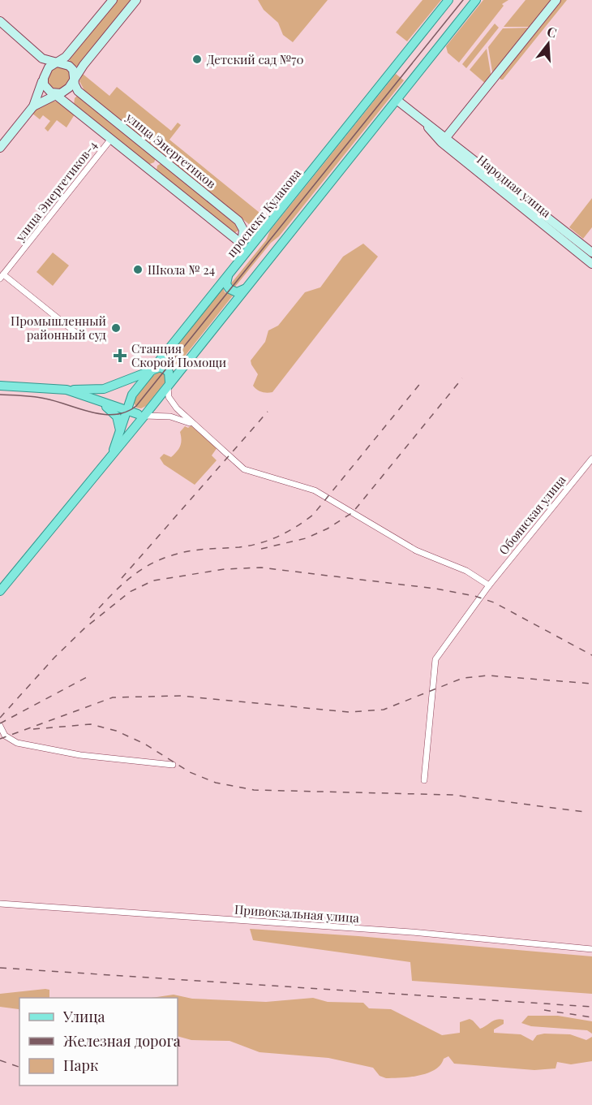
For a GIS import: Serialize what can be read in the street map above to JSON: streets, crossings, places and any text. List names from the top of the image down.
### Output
{
  "streets": {
    "main road": ["проспект Кулакова"],
    "street": [
      "улица Энергетиков",
      "Народная улица",
      "улица Энергетиков-4",
      "Обоянская улица",
      "Привокзальная улица"
    ]
  },
  "places": {
    "other": ["Детский сад №70", "Школа № 24", "Промышленный районный суд"],
    "health": ["Станция Скорой Помощи"]
  },
  "legend": ["Улица", "Железная дорога", "Парк"],
  "north": "top"
}
